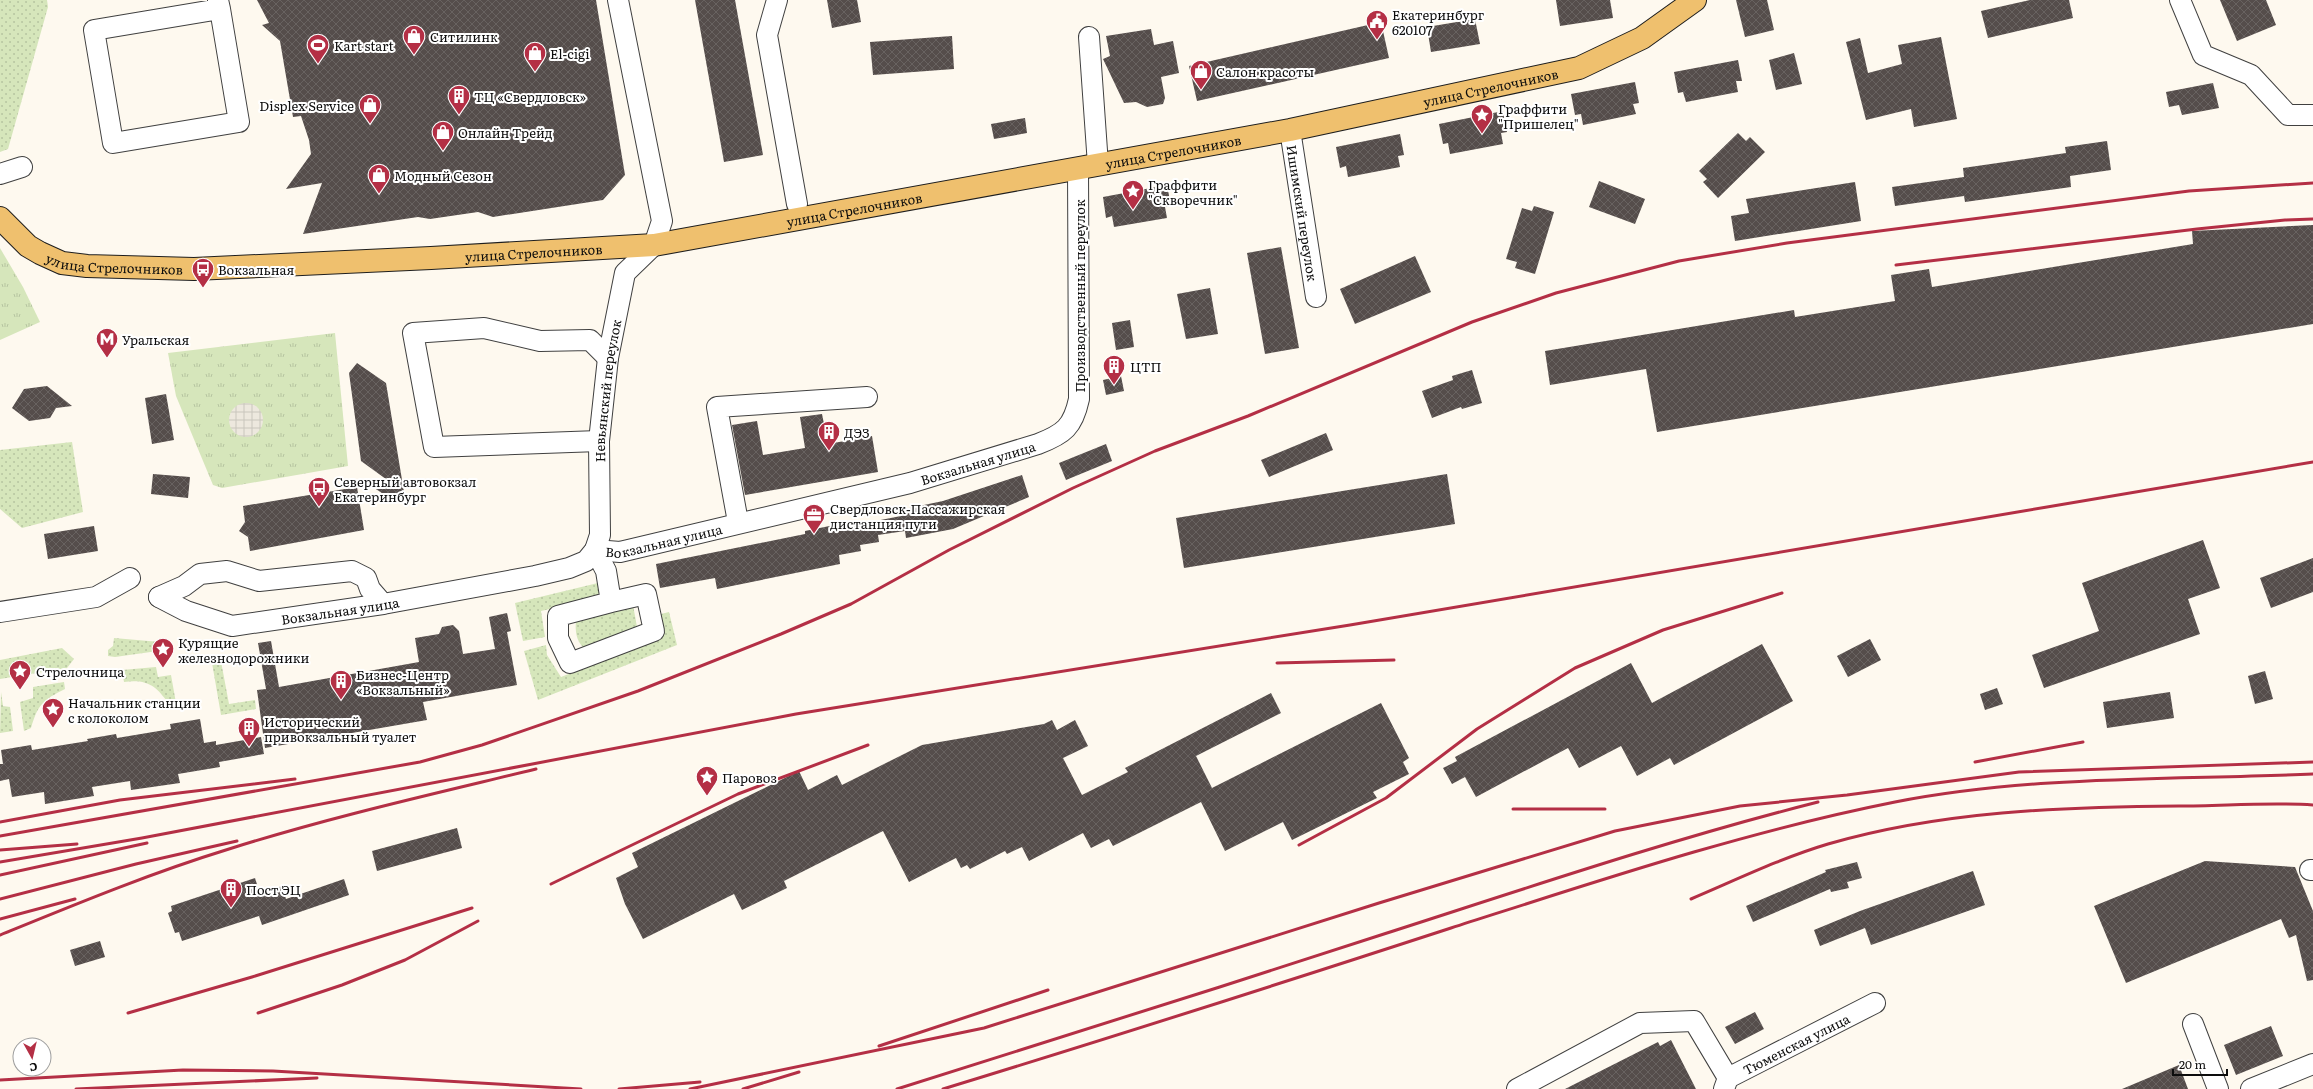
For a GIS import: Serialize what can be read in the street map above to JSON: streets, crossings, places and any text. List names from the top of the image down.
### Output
{
  "streets": {
    "main road": ["улица Стрелочников"],
    "street": [
      "Ишимский переулок",
      "Производственный переулок",
      "Невьянский переулок",
      "Вокзальная улица",
      "Тюменская улица"
    ]
  },
  "crossings": [
    ["улица Стрелочников", "Ишимский переулок"],
    ["улица Стрелочников", "Производственный переулок"],
    ["улица Стрелочников", "Невьянский переулок"],
    ["Производственный переулок", "Вокзальная улица"],
    ["Невьянский переулок", "Вокзальная улица"]
  ],
  "places": {
    "public building": ["Екатеринбург 620107"],
    "shop": [
      "Ситилинк",
      "El-cigi",
      "Салон красоты",
      "Displex Service",
      "Онлайн Трейд",
      "Модный Сезон"
    ],
    "sports": ["Kart start"],
    "building": [
      "ТЦ «Свердловск»",
      "ЦТП",
      "ДЭЗ",
      "Бизнес-Центр «Вокзальный»",
      "Исторический привокзальный туалет",
      "Пост ЭЦ"
    ],
    "place": [
      "Граффити \"Пришелец\"",
      "Граффити \"Скворечник\"",
      "Курящие железнодорожники",
      "Стрелочница",
      "Начальник станции с колоколом",
      "Паровоз"
    ],
    "bus stop": ["Вокзальная", "Северный автовокзал Екатеринбург"],
    "metro station": ["Уральская"],
    "office": ["Свердловск-Пассажирская дистанция пути"]
  },
  "scale_bar": "20 m",
  "north": "bottom"
}
